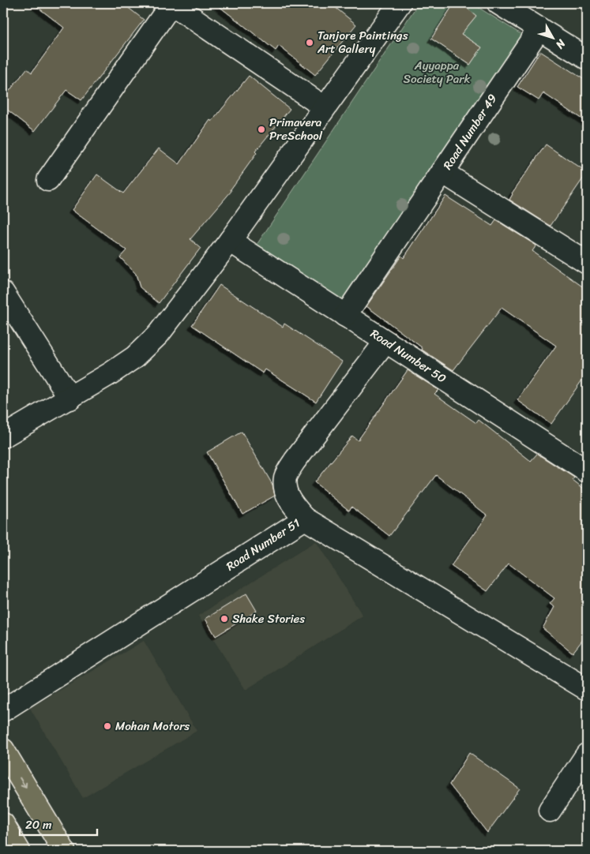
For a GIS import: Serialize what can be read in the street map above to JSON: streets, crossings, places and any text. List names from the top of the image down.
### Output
{
  "streets": {
    "street": ["Road Number 49", "Road Number 50", "Road Number 51"]
  },
  "parks": ["Ayyappa Society Park"],
  "places": [
    "Tanjore Paintings Art Gallery",
    "Primavera PreSchool",
    "Shake Stories",
    "Mohan Motors"
  ],
  "scale_bar": "20 m",
  "north": "bottom right"
}
